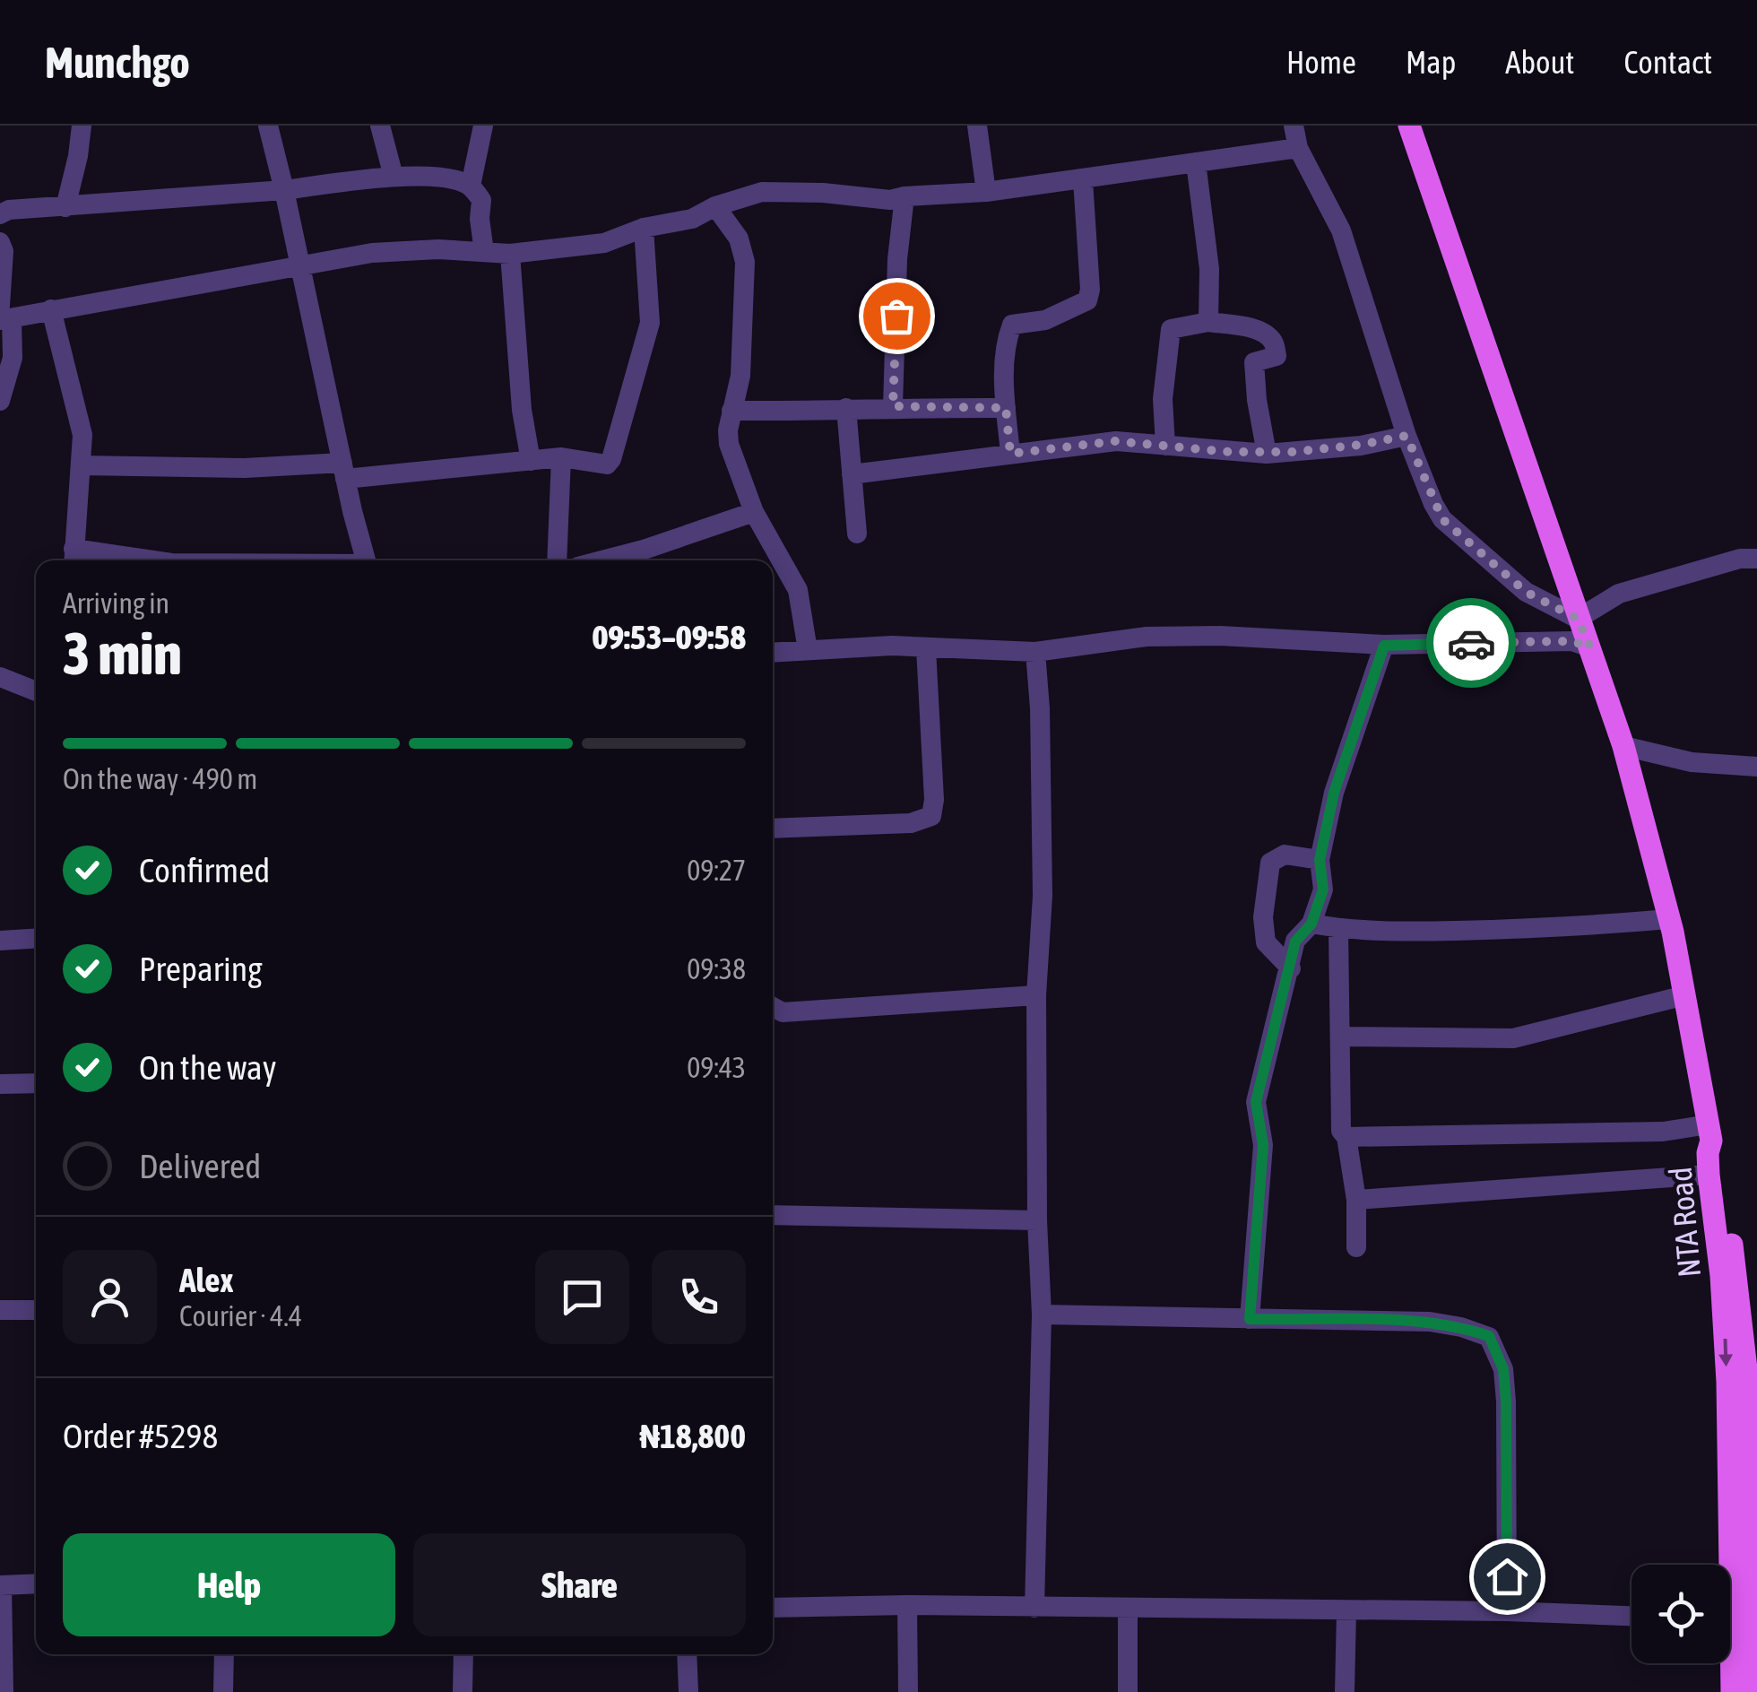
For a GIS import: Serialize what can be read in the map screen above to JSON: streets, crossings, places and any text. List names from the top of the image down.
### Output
{
  "streets": {
    "main road": ["NTA Road"]
  },
  "page": {
    "header": "Munchgo",
    "nav": [
      "Home",
      "Map",
      "About",
      "Contact"
    ],
    "heading": ["3 min", "Arriving in", "09:53–09:58"],
    "panel": [
      "Alex",
      "Courier · 4.4",
      "Order #5298",
      "₦18,800"
    ],
    "bar": "On the way · 490 m",
    "list": [
      ["Confirmed", "09:27"],
      ["Preparing", "09:38"],
      ["On the way", "09:43"],
      "Delivered"
    ],
    "buttons": ["Help", "Share"]
  }
}
